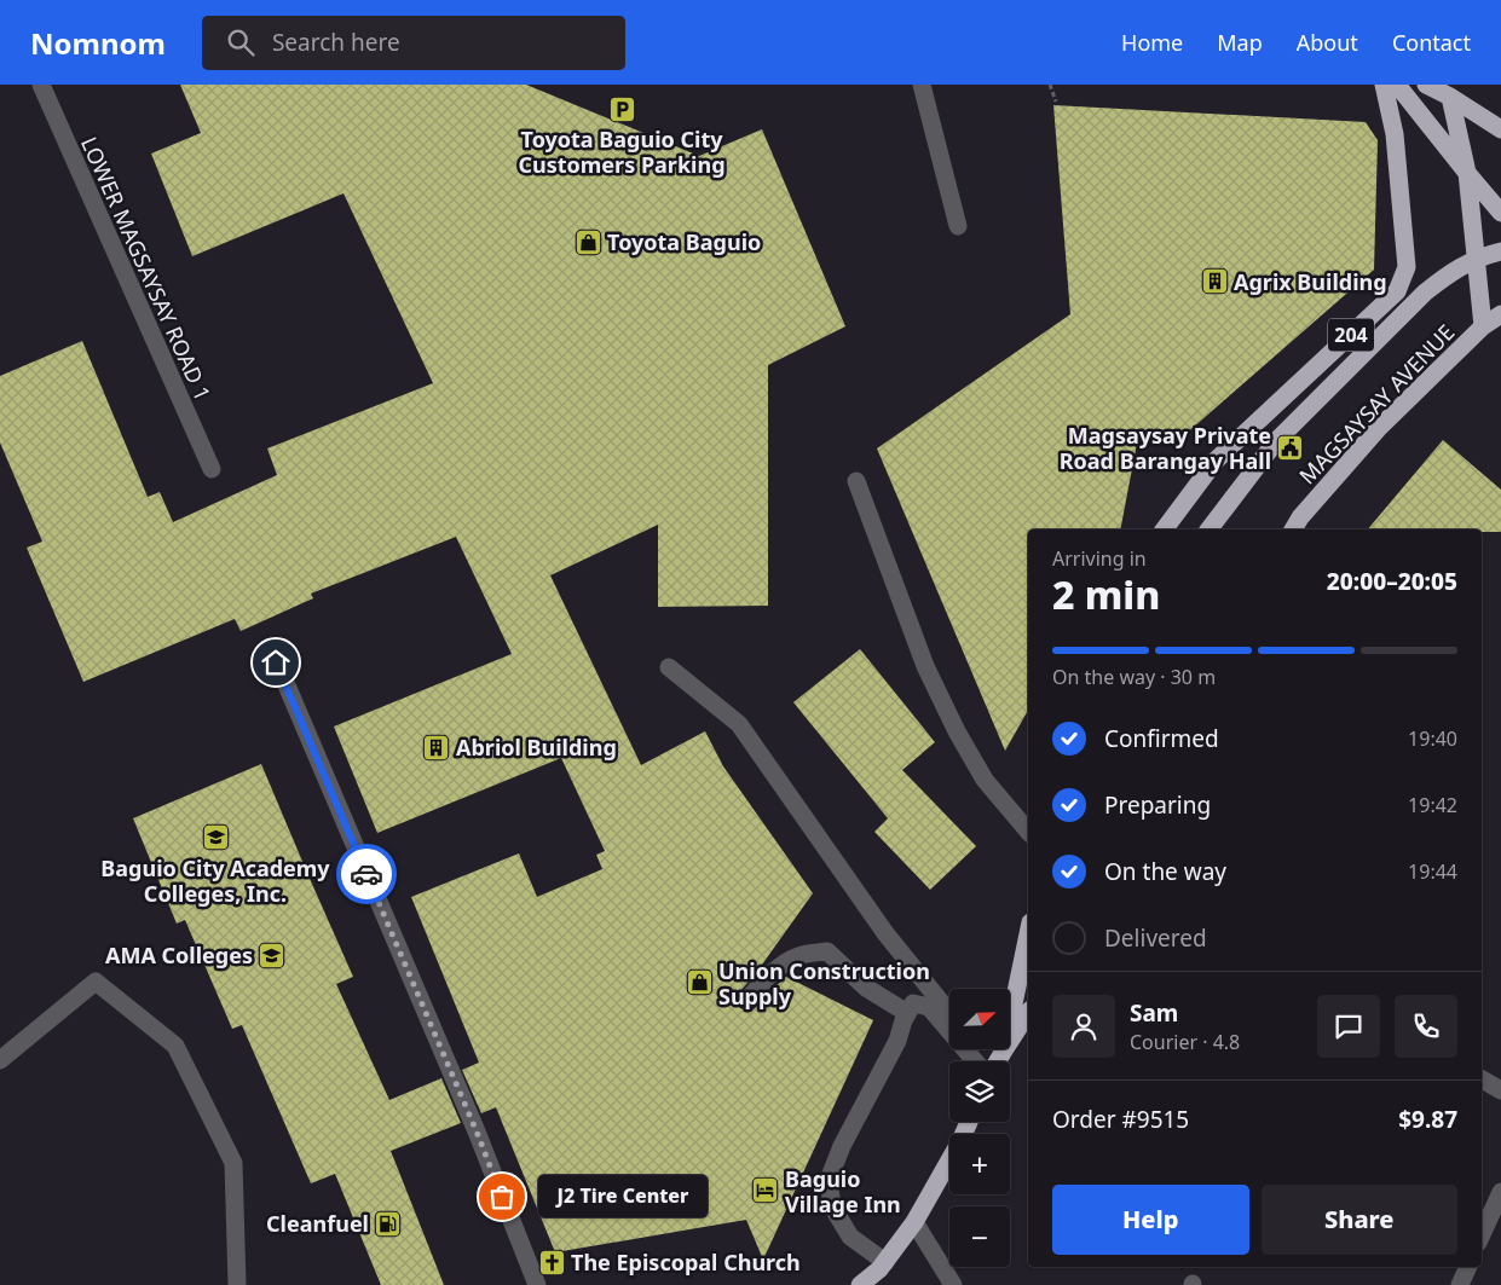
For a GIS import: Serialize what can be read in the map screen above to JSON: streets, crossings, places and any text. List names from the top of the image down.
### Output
{
  "streets": {
    "highway": ["204", "MAGSAYSAY AVENUE"],
    "street": ["LOWER MAGSAYSAY ROAD 1"]
  },
  "places": {
    "parking": ["Toyota Baguio City Customers Parking"],
    "shop": ["Toyota Baguio", "Union Construction Supply"],
    "building": ["Agrix Building", "Abriol Building"],
    "public building": ["Magsaysay Private Road Barangay Hall"],
    "school or university": ["Baguio City Academy Colleges, Inc.", "AMA Colleges"],
    "hotel": ["Baguio Village Inn"],
    "other": ["J2 Tire Center"],
    "fuel station": ["Cleanfuel"],
    "church": ["The Episcopal Church"]
  },
  "north": "top right",
  "page": {
    "header": "Nomnom",
    "search": "Search here",
    "nav": [
      "Home",
      "Map",
      "About",
      "Contact"
    ],
    "heading": ["2 min", "Arriving in", "20:00–20:05"],
    "panel": [
      "Sam",
      "Courier · 4.8",
      "Order #9515",
      "$9.87"
    ],
    "bar": "On the way · 30 m",
    "list": [
      ["Confirmed", "19:40"],
      ["Preparing", "19:42"],
      ["On the way", "19:44"],
      "Delivered"
    ],
    "map_buttons": ["+", "−"],
    "buttons": ["Help", "Share"],
    "bubble": "J2 Tire Center"
  }
}
